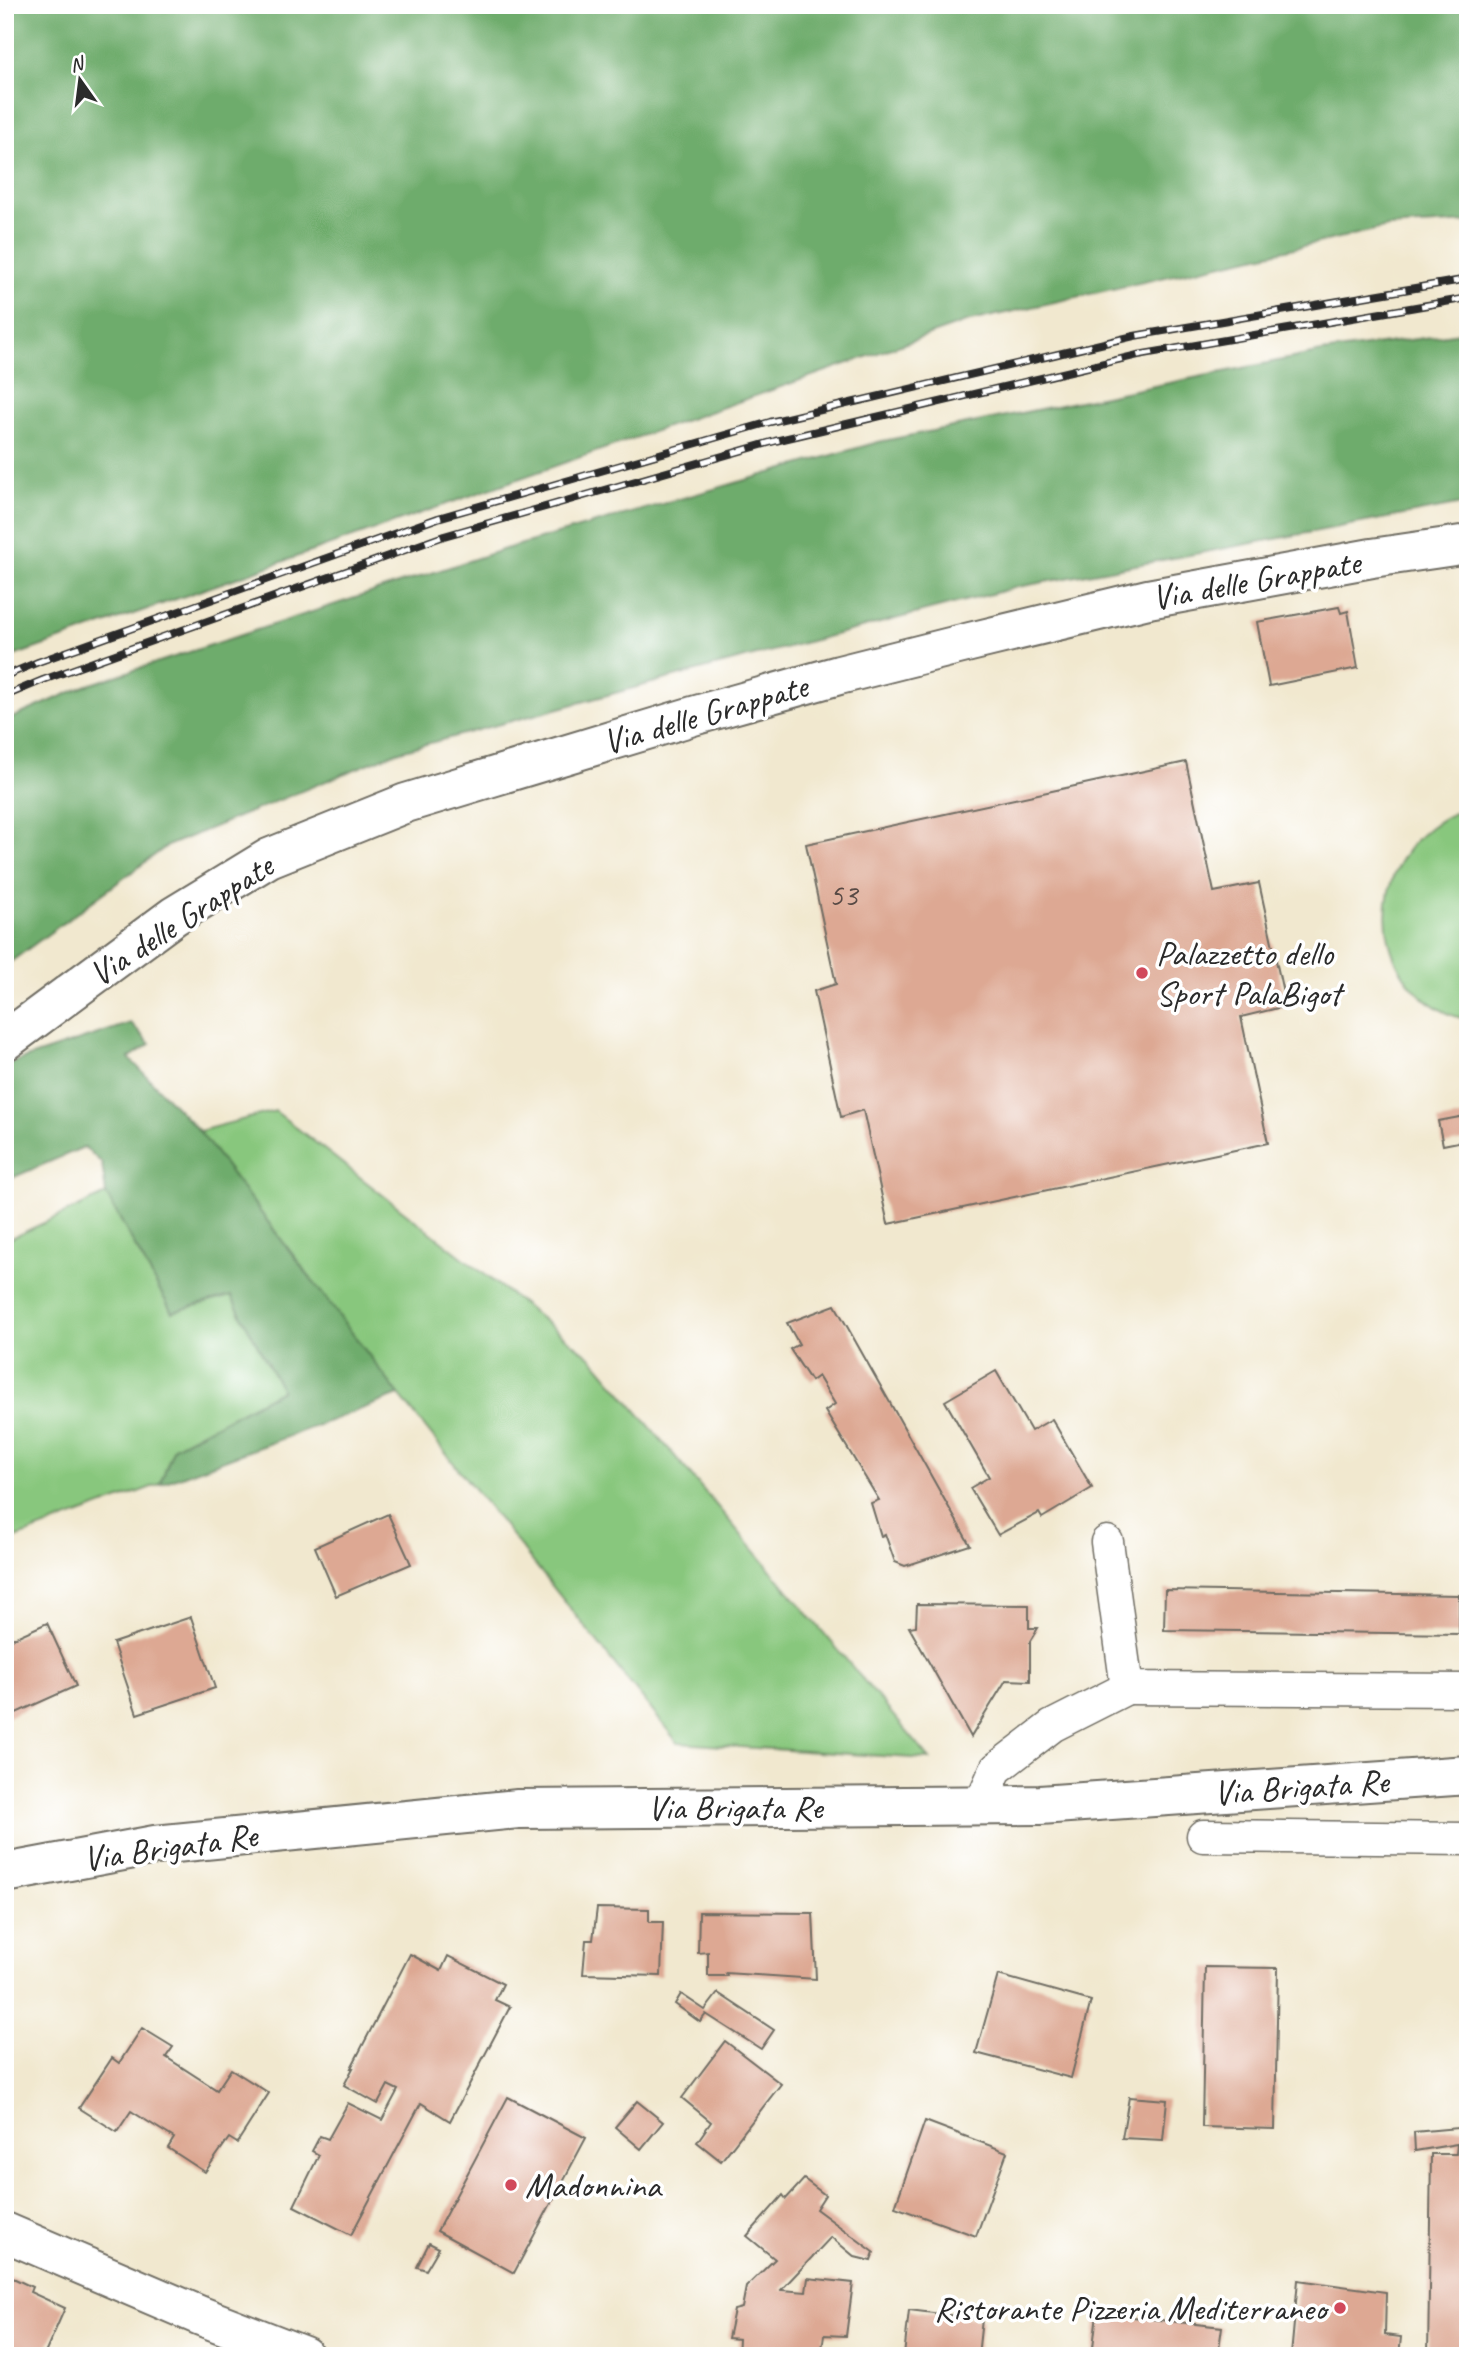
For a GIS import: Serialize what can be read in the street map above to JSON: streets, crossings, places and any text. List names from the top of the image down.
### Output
{
  "streets": {
    "main road": ["Via delle Grappate", "Via Brigata Re"]
  },
  "places": ["Palazzetto dello Sport PalaBigot", "Madonnina", "Ristorante Pizzeria Mediterraneo"],
  "house_numbers": ["53"],
  "north": "top"
}
